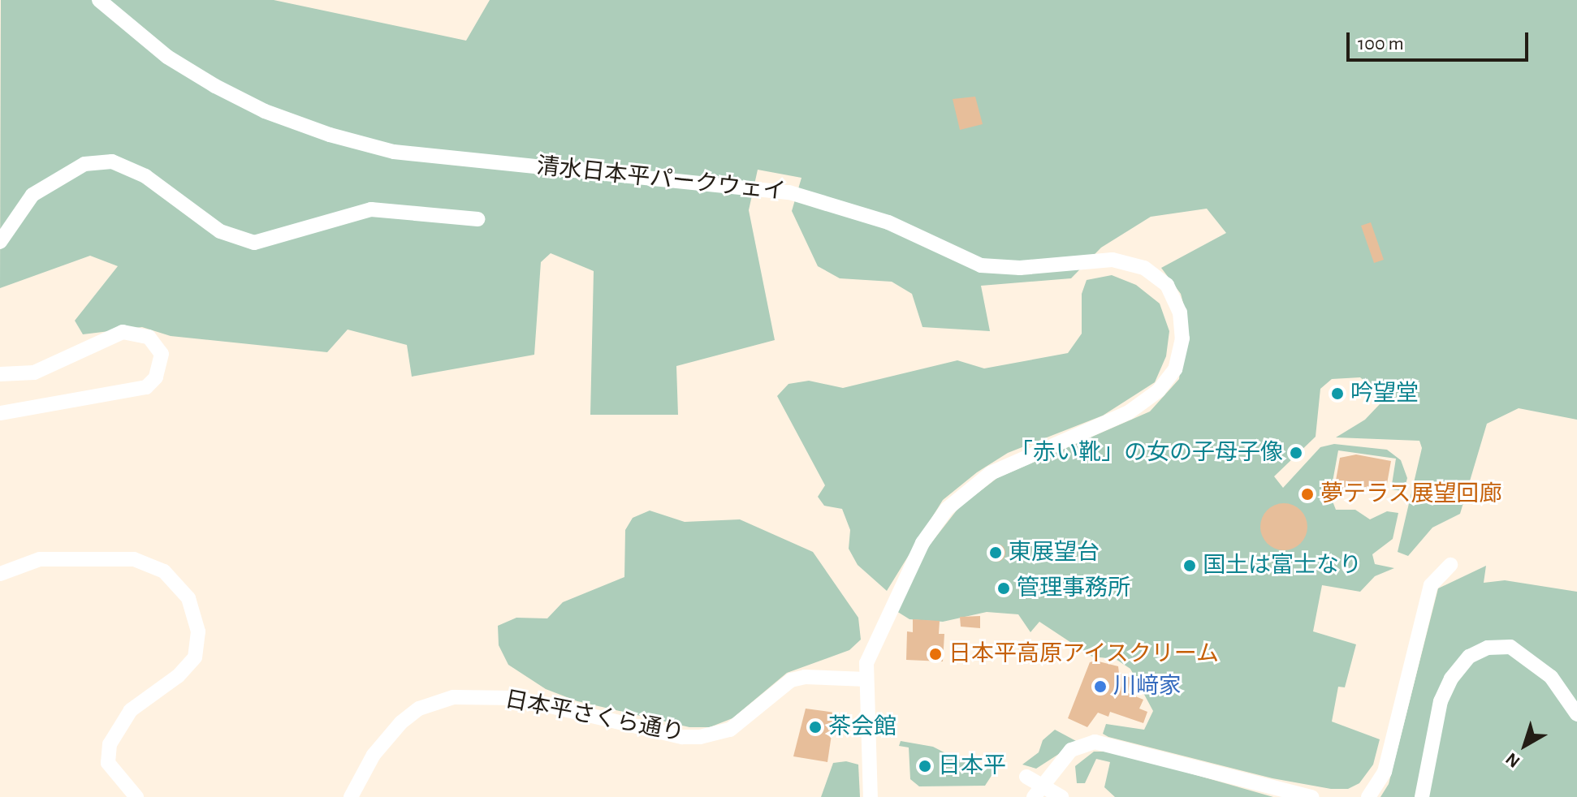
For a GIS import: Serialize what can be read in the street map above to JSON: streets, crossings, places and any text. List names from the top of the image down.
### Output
{
  "streets": {
    "street": ["清水日本平パークウェイ", "日本平さくら通り"]
  },
  "crossings": [
    ["清水日本平パークウェイ", "日本平さくら通り"]
  ],
  "places": [
    "吟望堂",
    "「赤い靴」の女の子母子像",
    "夢テラス展望回廊",
    "東展望台",
    "国土は富士なり",
    "管理事務所",
    "日本平高原アイスクリーム",
    "川﨑家",
    "茶会館",
    "日本平"
  ],
  "scale_bar": "100 m",
  "north": "bottom left"
}
